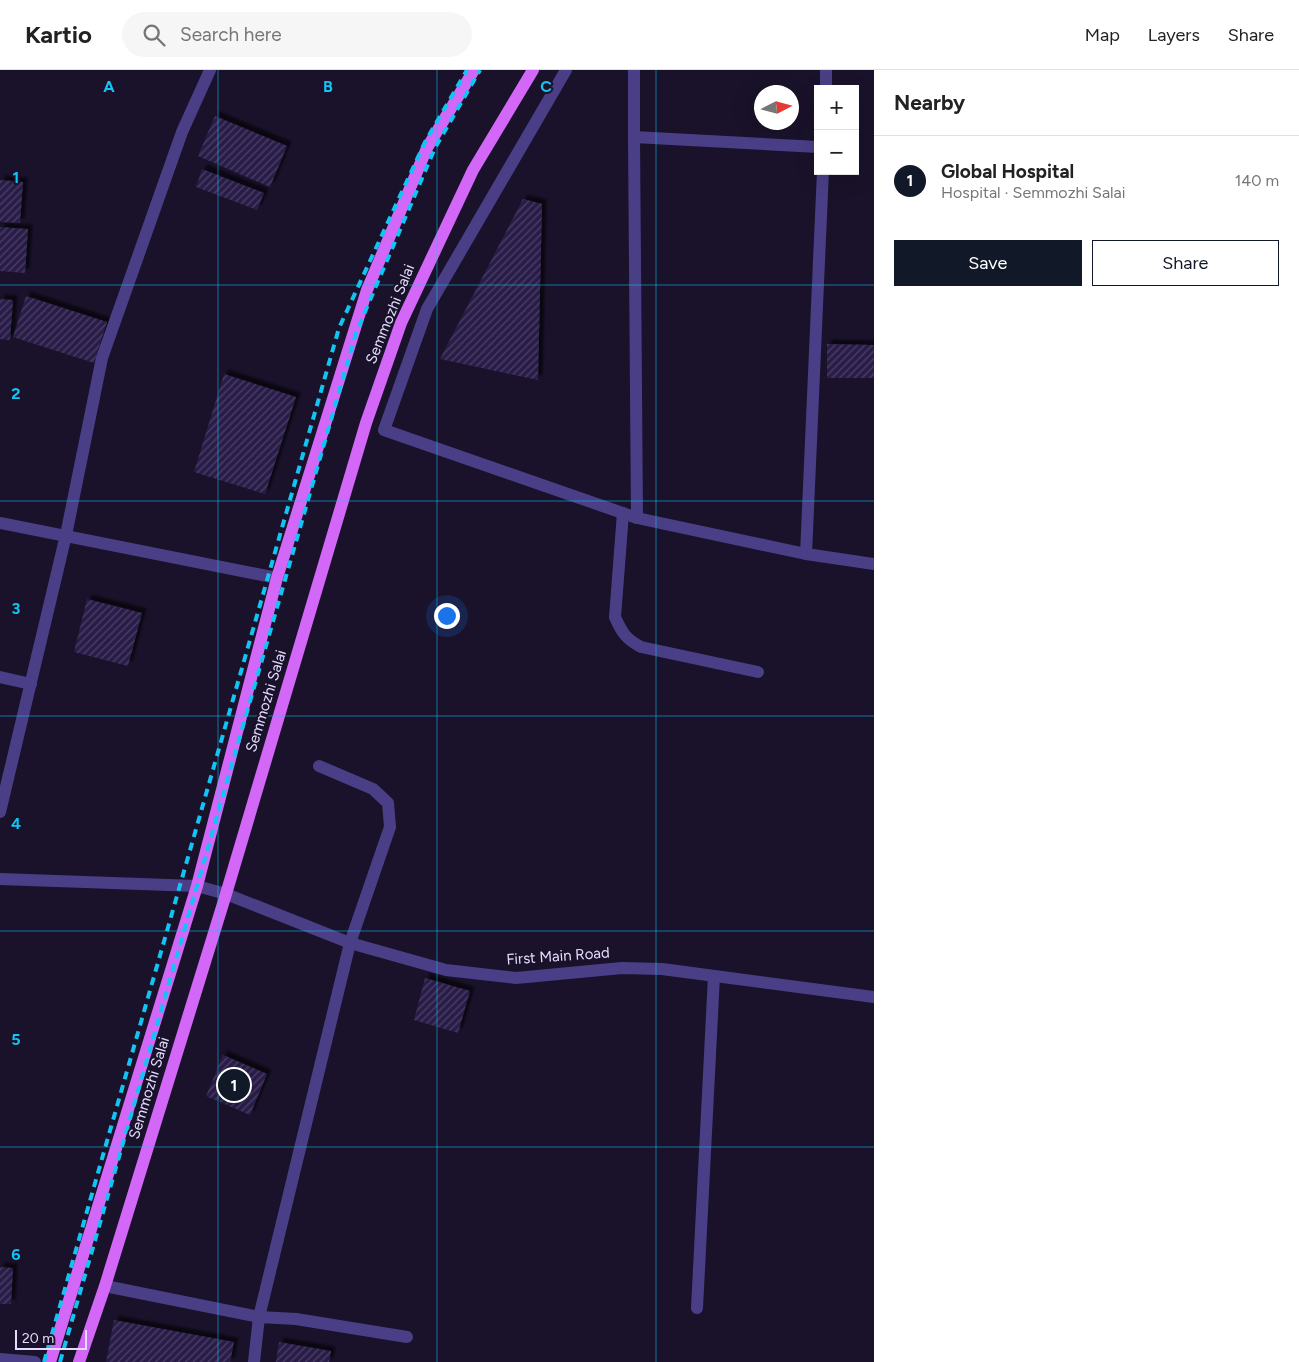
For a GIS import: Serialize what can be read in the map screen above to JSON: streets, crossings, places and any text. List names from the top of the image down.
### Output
{
  "streets": {
    "main road": ["Semmozhi Salai"],
    "street": ["First Main Road"]
  },
  "crossings": [
    ["Semmozhi Salai", "First Main Road"]
  ],
  "scale_bar": "20 m",
  "north": "right",
  "page": {
    "header": "Kartio",
    "search": "Search here",
    "nav": ["Map", "Layers", "Share"],
    "heading": "Nearby",
    "map_buttons": ["+", "−"],
    "list": [
      {
        "mark": "1",
        "name": "Global Hospital",
        "note": "Hospital · Semmozhi Salai",
        "value": "140 m"
      }
    ],
    "buttons": ["Save", "Share"],
    "pins": "1",
    "scale": "20 m"
  },
  "grid": {
    "columns": ["A", "B", "C"],
    "rows": [
      "1",
      "2",
      "3",
      "4",
      "5",
      "6"
    ]
  }
}
